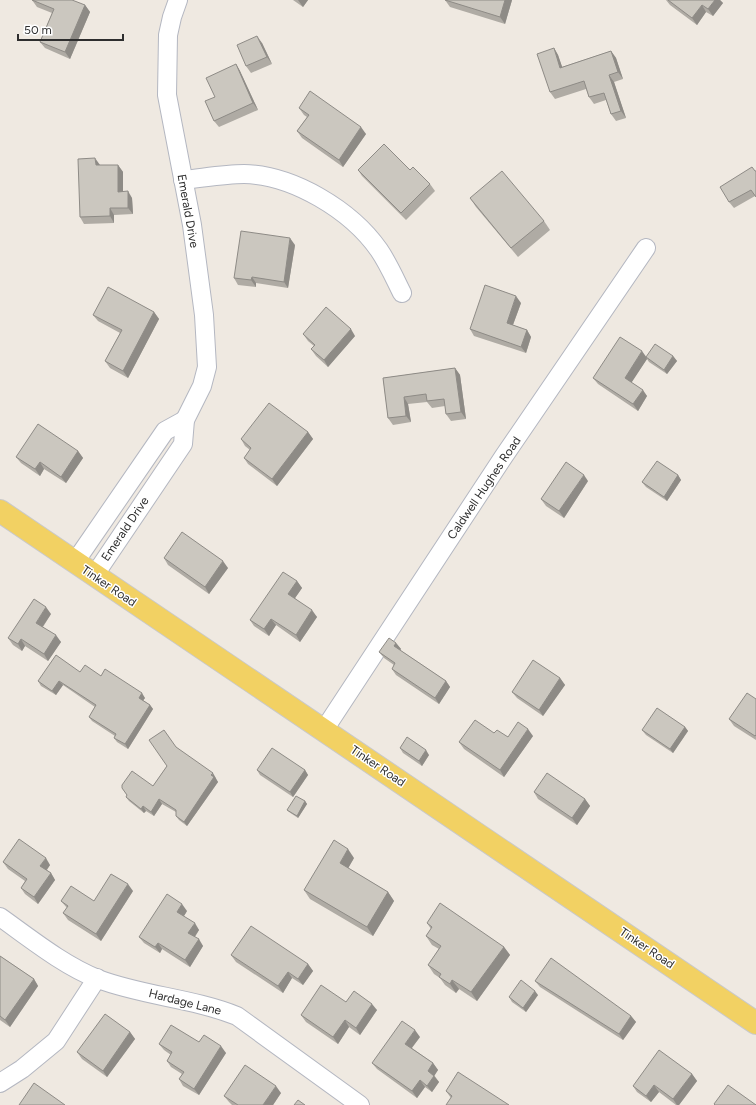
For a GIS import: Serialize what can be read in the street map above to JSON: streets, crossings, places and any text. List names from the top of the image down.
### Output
{
  "streets": {
    "main road": ["Tinker Road"],
    "street": ["Emerald Drive", "Caldwell Hughes Road", "Hardage Lane"]
  },
  "crossings": [
    ["Emerald Drive", "Tinker Road"],
    ["Caldwell Hughes Road", "Tinker Road"]
  ],
  "scale_bar": "50 m"
}
